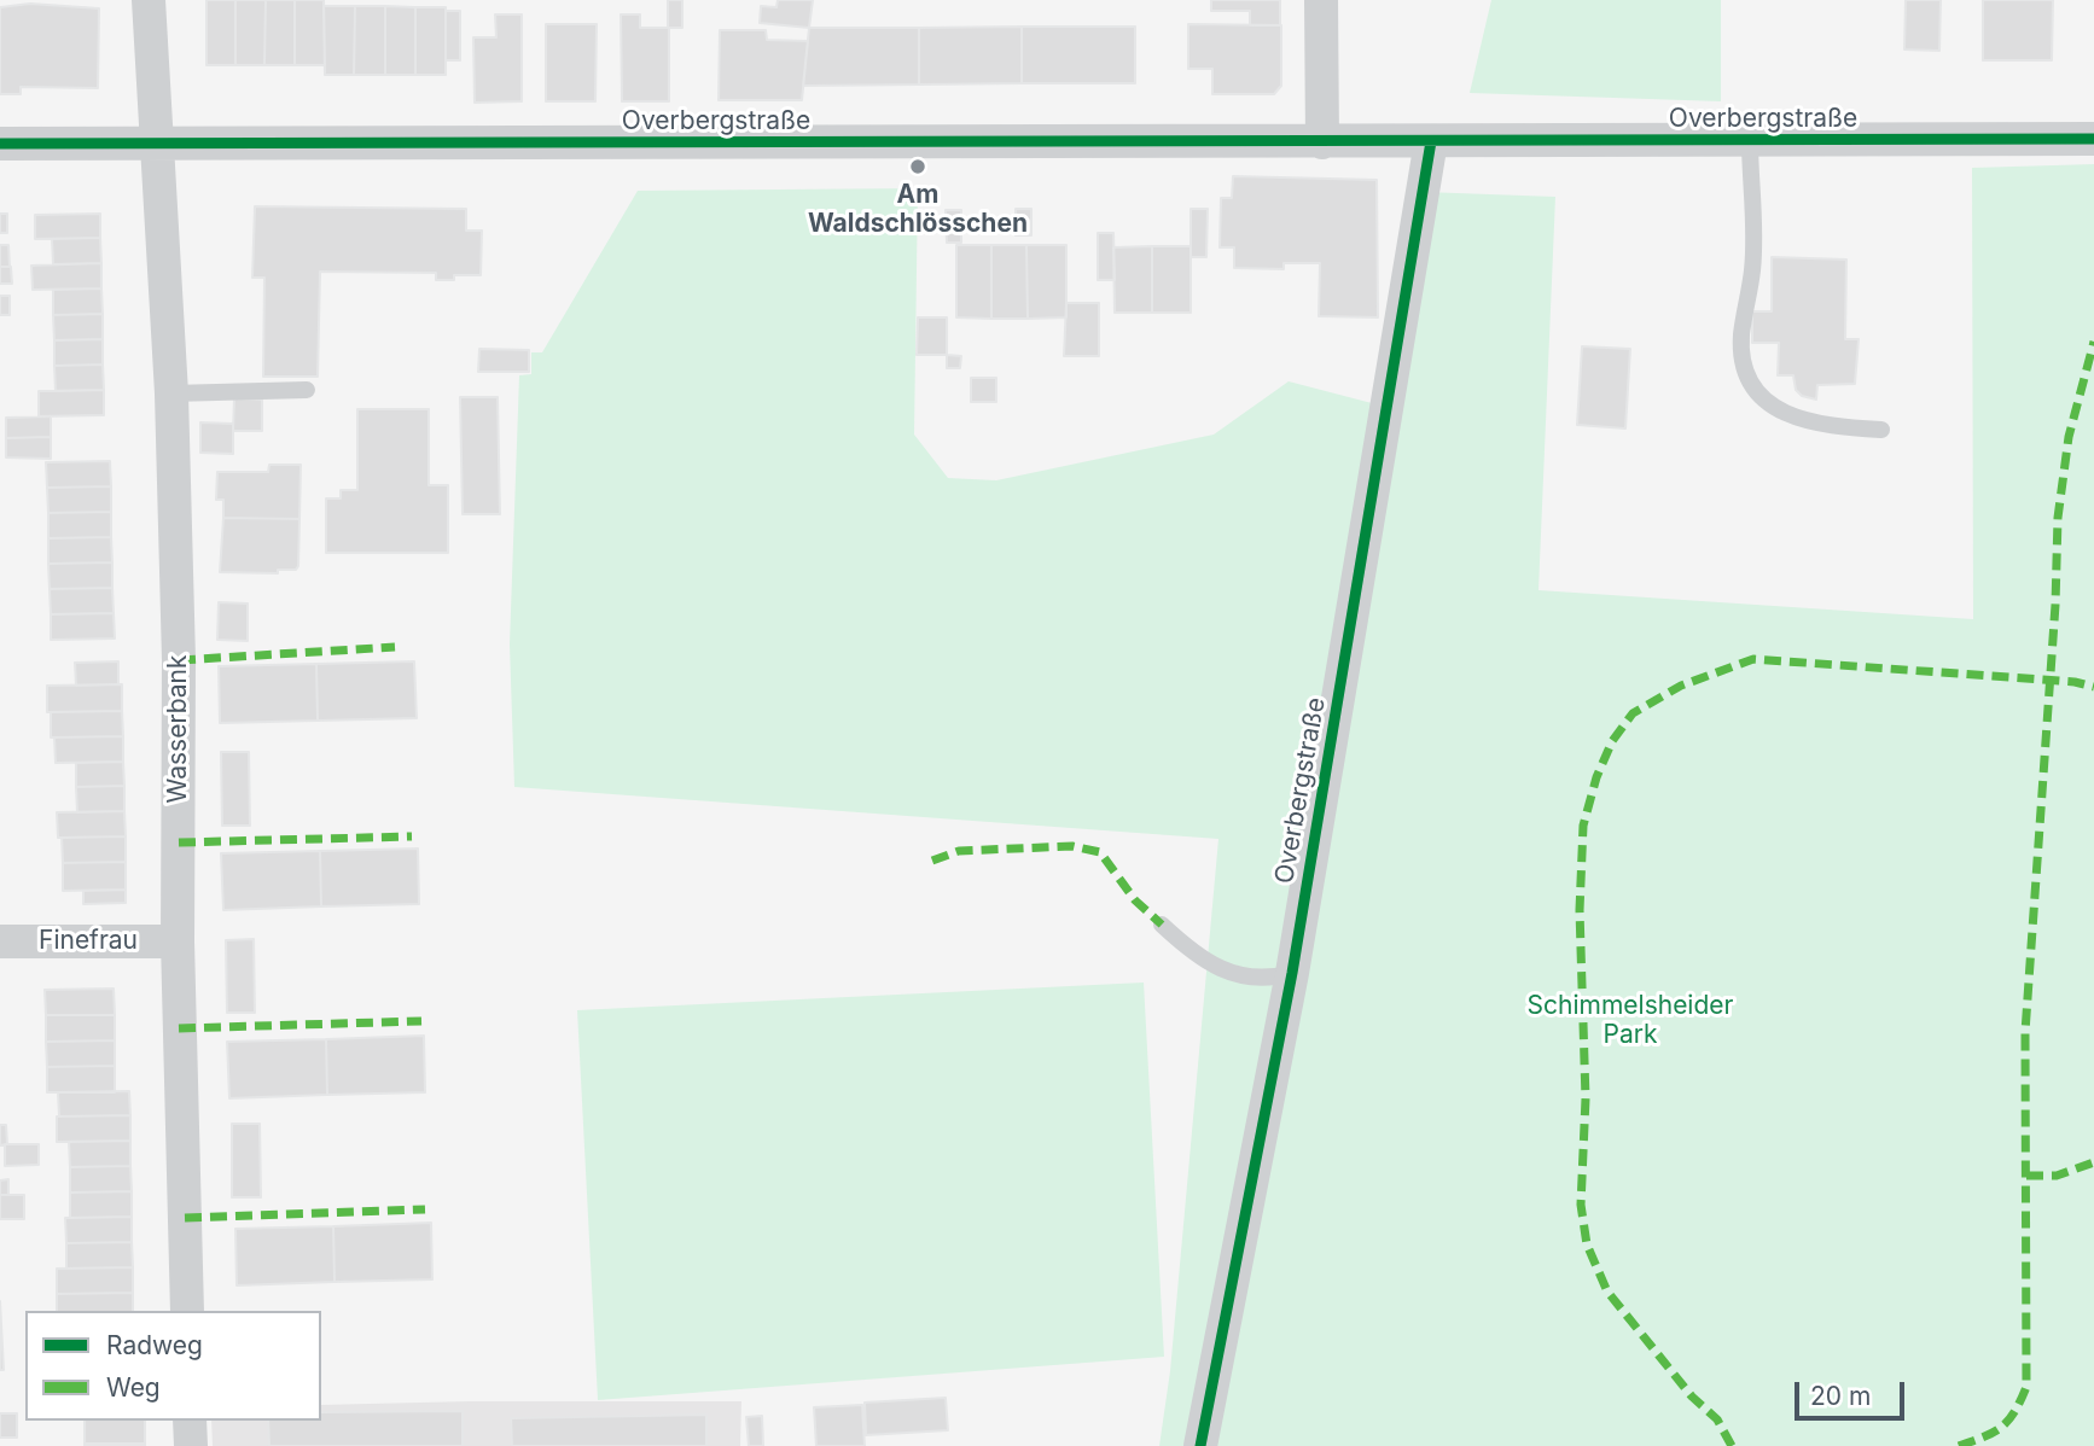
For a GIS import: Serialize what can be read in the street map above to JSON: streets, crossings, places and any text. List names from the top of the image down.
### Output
{
  "streets": {
    "street": ["Overbergstraße", "Wasserbank", "Finefrau"]
  },
  "crossings": [
    ["Overbergstraße", "Wasserbank"],
    ["Wasserbank", "Finefrau"]
  ],
  "parks": ["Schimmelsheider Park"],
  "places": ["Am Waldschlösschen"],
  "legend": ["Radweg", "Weg"],
  "scale_bar": "20 m"
}
